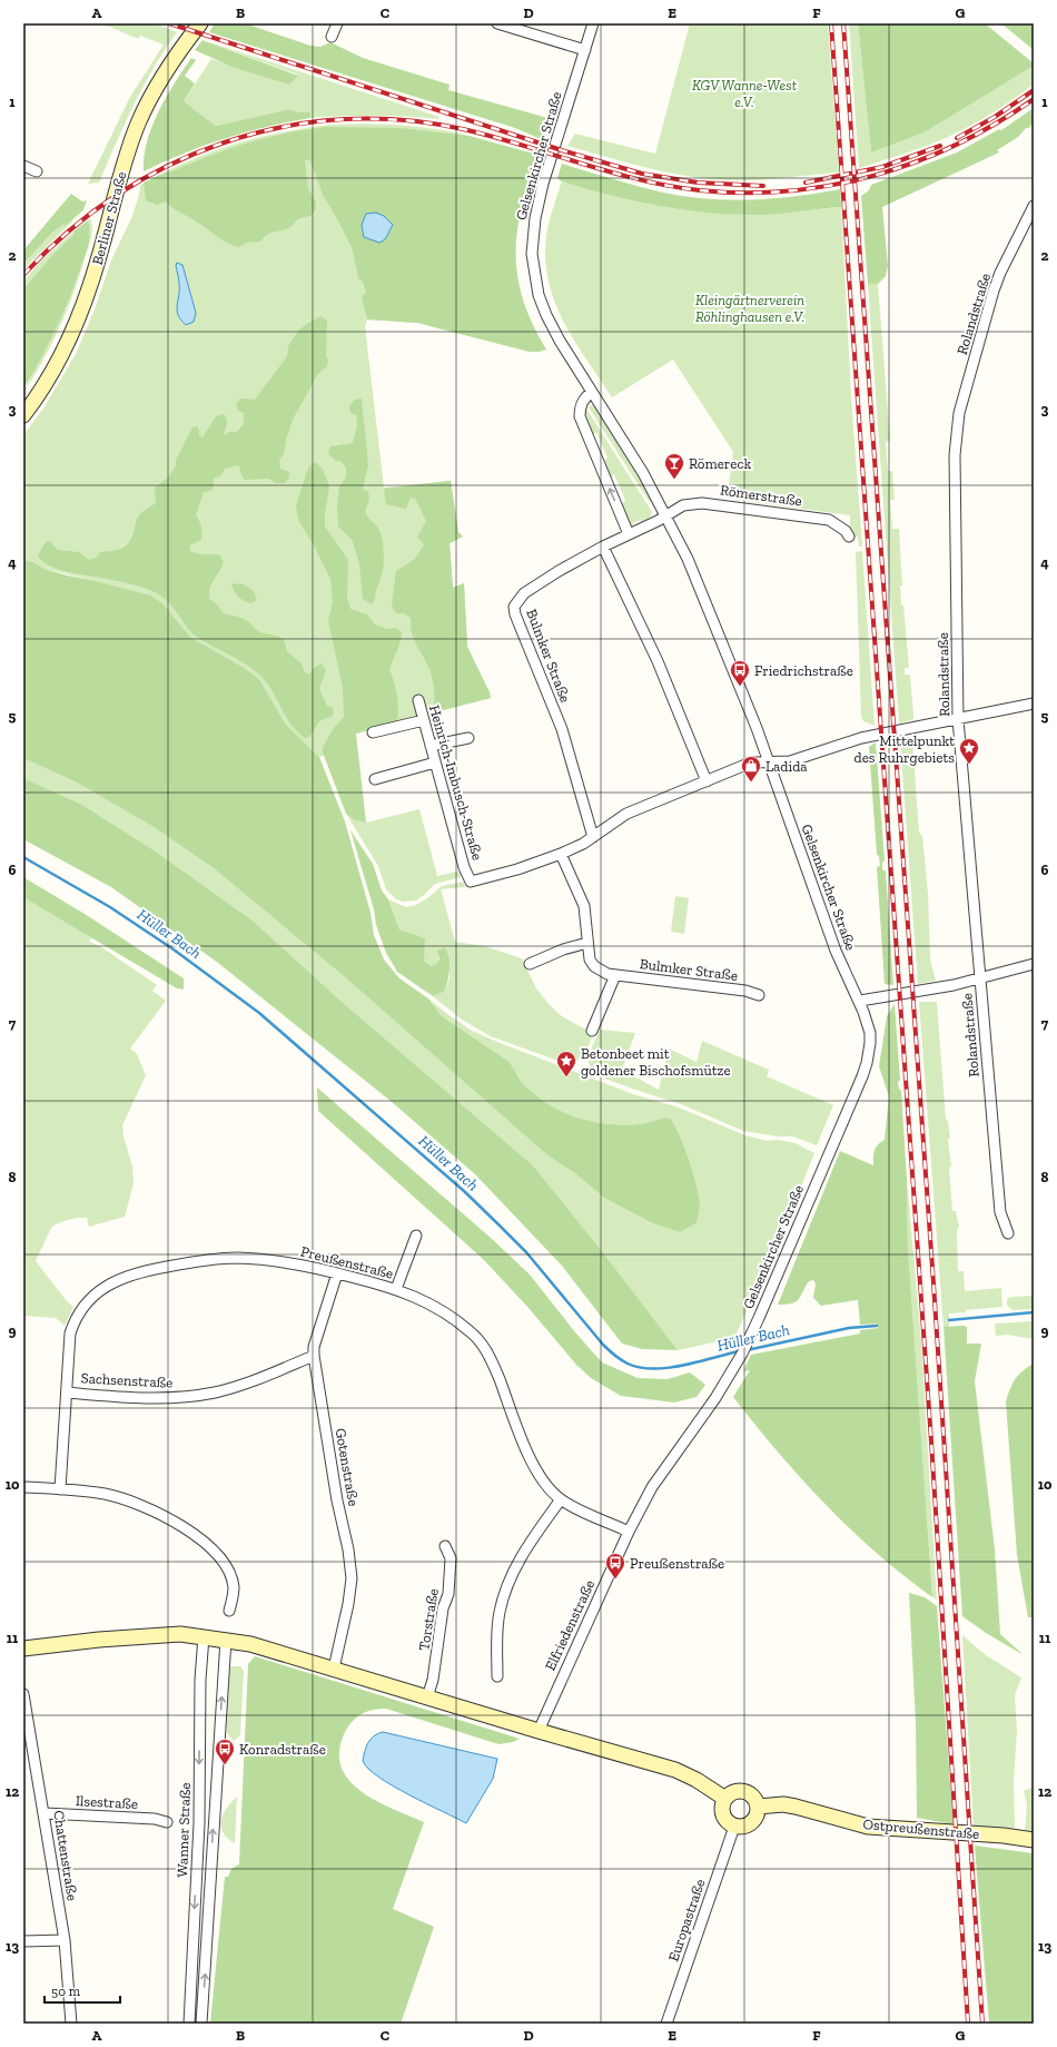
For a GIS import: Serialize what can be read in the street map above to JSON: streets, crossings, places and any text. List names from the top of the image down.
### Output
{
  "streets": {
    "street": [
      "Gelsenkircher Straße",
      "Berliner Straße",
      "Rolandstraße",
      "Römerstraße",
      "Bulmker Straße",
      "Heinrich-Imbusch-Straße",
      "Preußenstraße",
      "Sachsenstraße",
      "Gotenstraße",
      "Torstraße",
      "Elfriedenstraße",
      "Ilsestraße",
      "Ostpreußenstraße",
      "Wanner Straße",
      "Chattenstraße",
      "Europastraße"
    ]
  },
  "crossings": [
    ["Gelsenkircher Straße", "Römerstraße"],
    ["Gelsenkircher Straße", "Bulmker Straße"],
    ["Gelsenkircher Straße", "Heinrich-Imbusch-Straße"],
    ["Gelsenkircher Straße", "Elfriedenstraße"],
    ["Römerstraße", "Bulmker Straße"],
    ["Bulmker Straße", "Heinrich-Imbusch-Straße"],
    ["Preußenstraße", "Sachsenstraße"],
    ["Preußenstraße", "Gotenstraße"],
    ["Preußenstraße", "Elfriedenstraße"],
    ["Sachsenstraße", "Gotenstraße"],
    ["Ilsestraße", "Chattenstraße"],
    ["Ostpreußenstraße", "Europastraße"]
  ],
  "water": ["Hüller Bach"],
  "parks": ["KGV Wanne-West e.V.", "Kleingärtnerverein Röhlinghausen e.V."],
  "places": {
    "bar": ["Römereck"],
    "bus stop": ["Friedrichstraße", "Preußenstraße", "Konradstraße"],
    "place": ["Mittelpunkt des Ruhrgebiets", "Betonbeet mit goldener Bischofsmütze"],
    "shop": ["Ladida"]
  },
  "scale_bar": "50 m",
  "grid": {
    "columns": [
      "A",
      "B",
      "C",
      "D",
      "E",
      "F",
      "G"
    ],
    "rows": [
      "1",
      "2",
      "3",
      "4",
      "5",
      "6",
      "7",
      "8",
      "9",
      "10",
      "11",
      "12",
      "13"
    ]
  }
}
